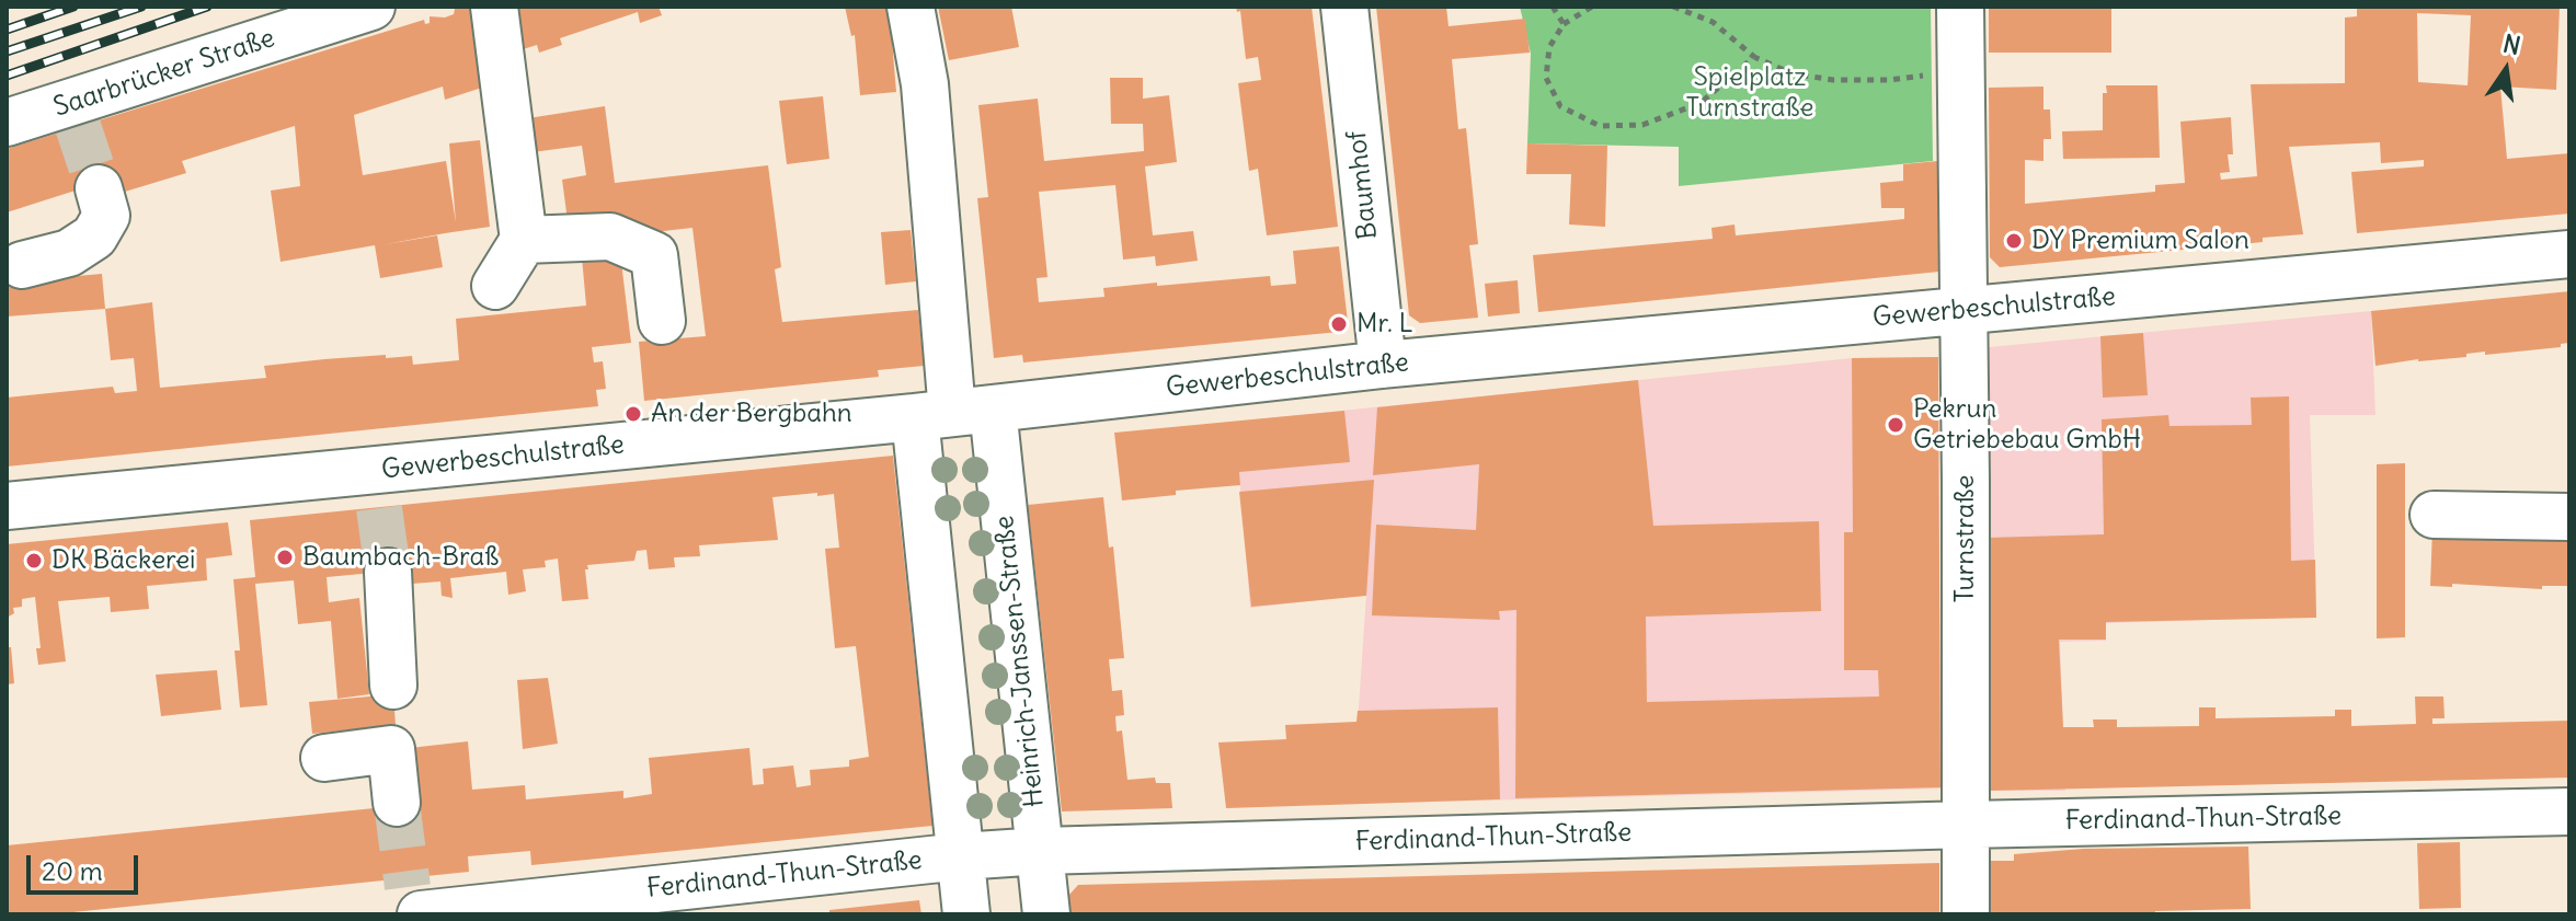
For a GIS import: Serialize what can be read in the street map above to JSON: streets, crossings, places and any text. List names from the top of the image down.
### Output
{
  "streets": {
    "street": [
      "Saarbrücker Straße",
      "Baumhof",
      "Gewerbeschulstraße",
      "Turnstraße",
      "Heinrich-Janssen-Straße",
      "Ferdinand-Thun-Straße"
    ]
  },
  "crossings": [
    ["Baumhof", "Gewerbeschulstraße"],
    ["Gewerbeschulstraße", "Turnstraße"],
    ["Gewerbeschulstraße", "Heinrich-Janssen-Straße"],
    ["Turnstraße", "Ferdinand-Thun-Straße"],
    ["Heinrich-Janssen-Straße", "Ferdinand-Thun-Straße"]
  ],
  "parks": ["Spielplatz Turnstraße"],
  "places": [
    "DY Premium Salon",
    "Mr. L",
    "An der Bergbahn",
    "Pekrun Getriebebau GmbH",
    "Baumbach-Braß",
    "DK Bäckerei"
  ],
  "scale_bar": "20 m",
  "north": "top"
}
